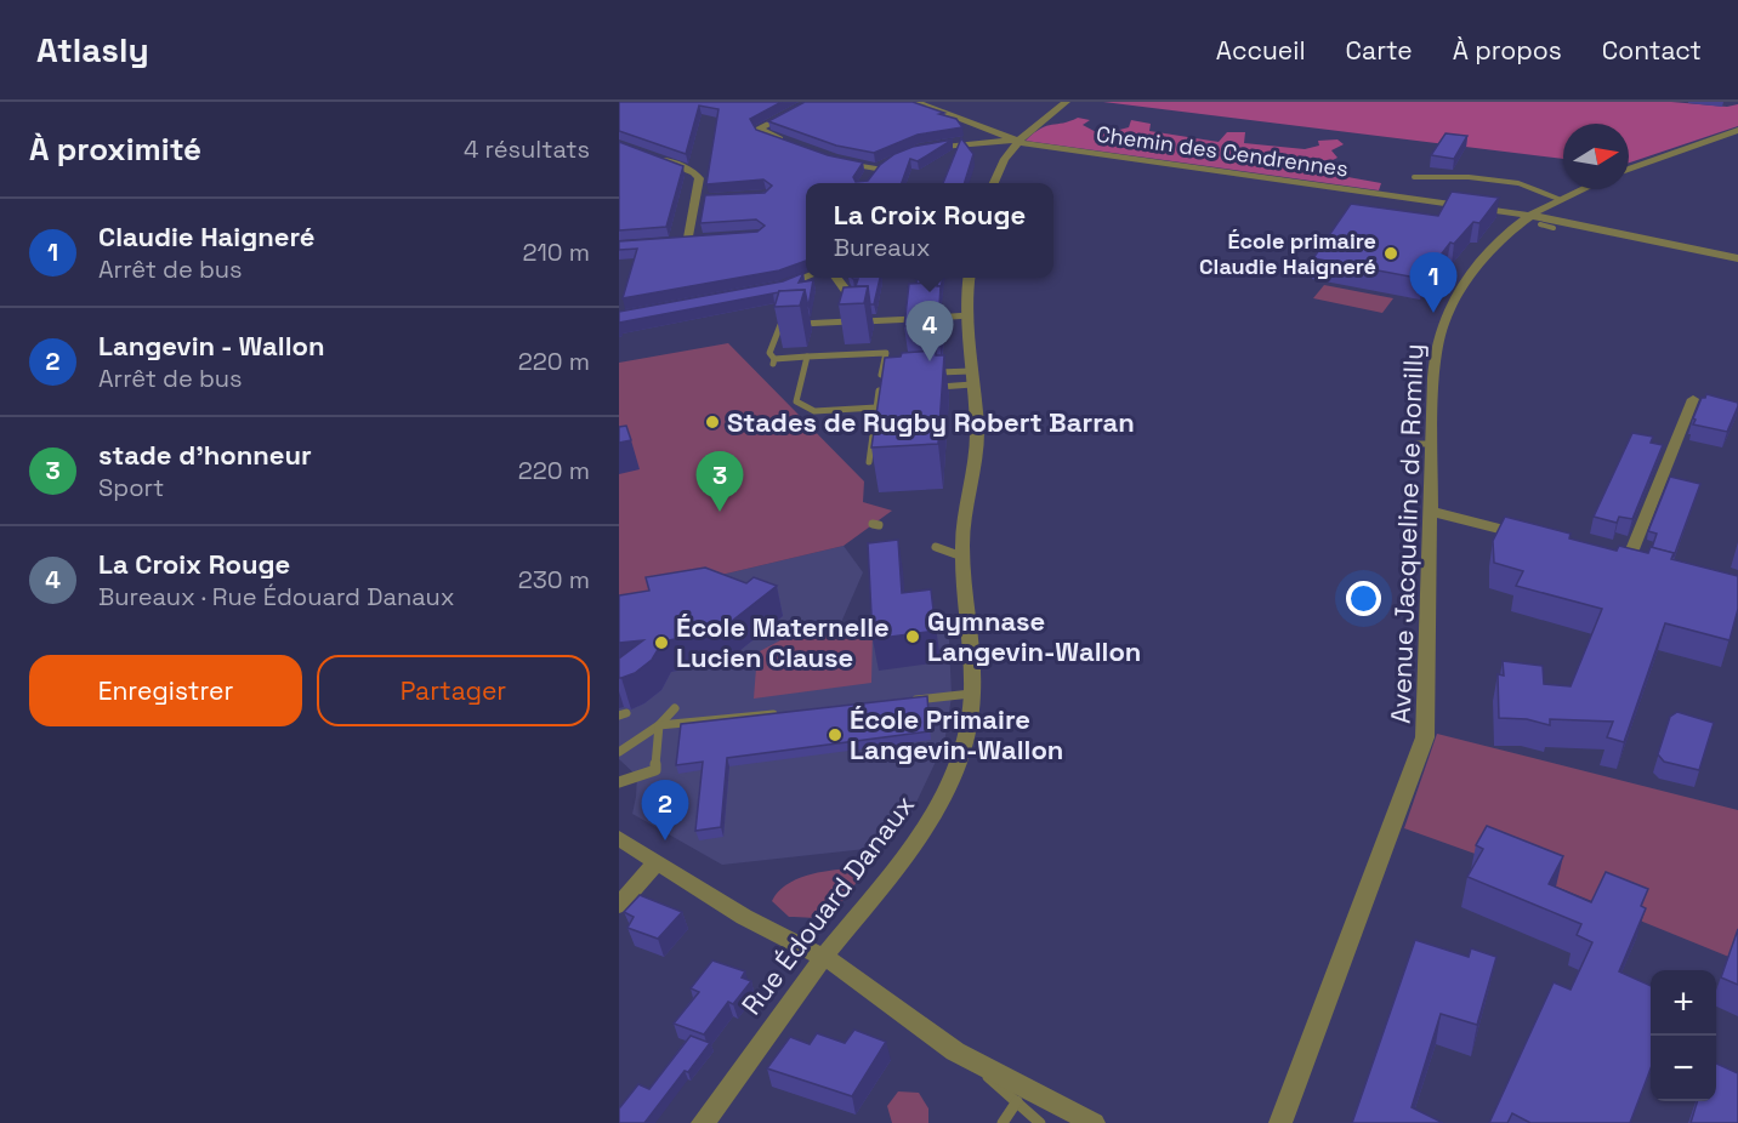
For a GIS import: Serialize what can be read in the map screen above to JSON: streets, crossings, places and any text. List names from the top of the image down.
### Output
{
  "streets": {
    "street": ["Chemin des Cendrennes", "Avenue Jacqueline de Romilly", "Rue Édouard Danaux"]
  },
  "crossings": [
    ["Chemin des Cendrennes", "Avenue Jacqueline de Romilly"]
  ],
  "places": [
    "École primaire Claudie Haigneré",
    "Stades de Rugby Robert Barran",
    "Gymnase Langevin-Wallon",
    "École Maternelle Lucien Clause",
    "École Primaire Langevin-Wallon"
  ],
  "north": "right",
  "page": {
    "header": "Atlasly",
    "nav": [
      "Accueil",
      "Carte",
      "À propos",
      "Contact"
    ],
    "heading": ["À proximité", "4 résultats"],
    "popup": ["La Croix Rouge", "Bureaux"],
    "list": [
      {
        "mark": "1",
        "name": "Claudie Haigneré",
        "note": "Arrêt de bus",
        "value": "210 m"
      },
      {
        "mark": "2",
        "name": "Langevin - Wallon",
        "note": "Arrêt de bus",
        "value": "220 m"
      },
      {
        "mark": "3",
        "name": "stade d'honneur",
        "note": "Sport",
        "value": "220 m"
      },
      {
        "mark": "4",
        "name": "La Croix Rouge",
        "note": "Bureaux · Rue Édouard Danaux",
        "value": "230 m"
      }
    ],
    "pins": [
      "1",
      "4",
      "3",
      "2"
    ],
    "buttons": ["Enregistrer", "Partager"],
    "map_buttons": ["+", "−"]
  }
}
